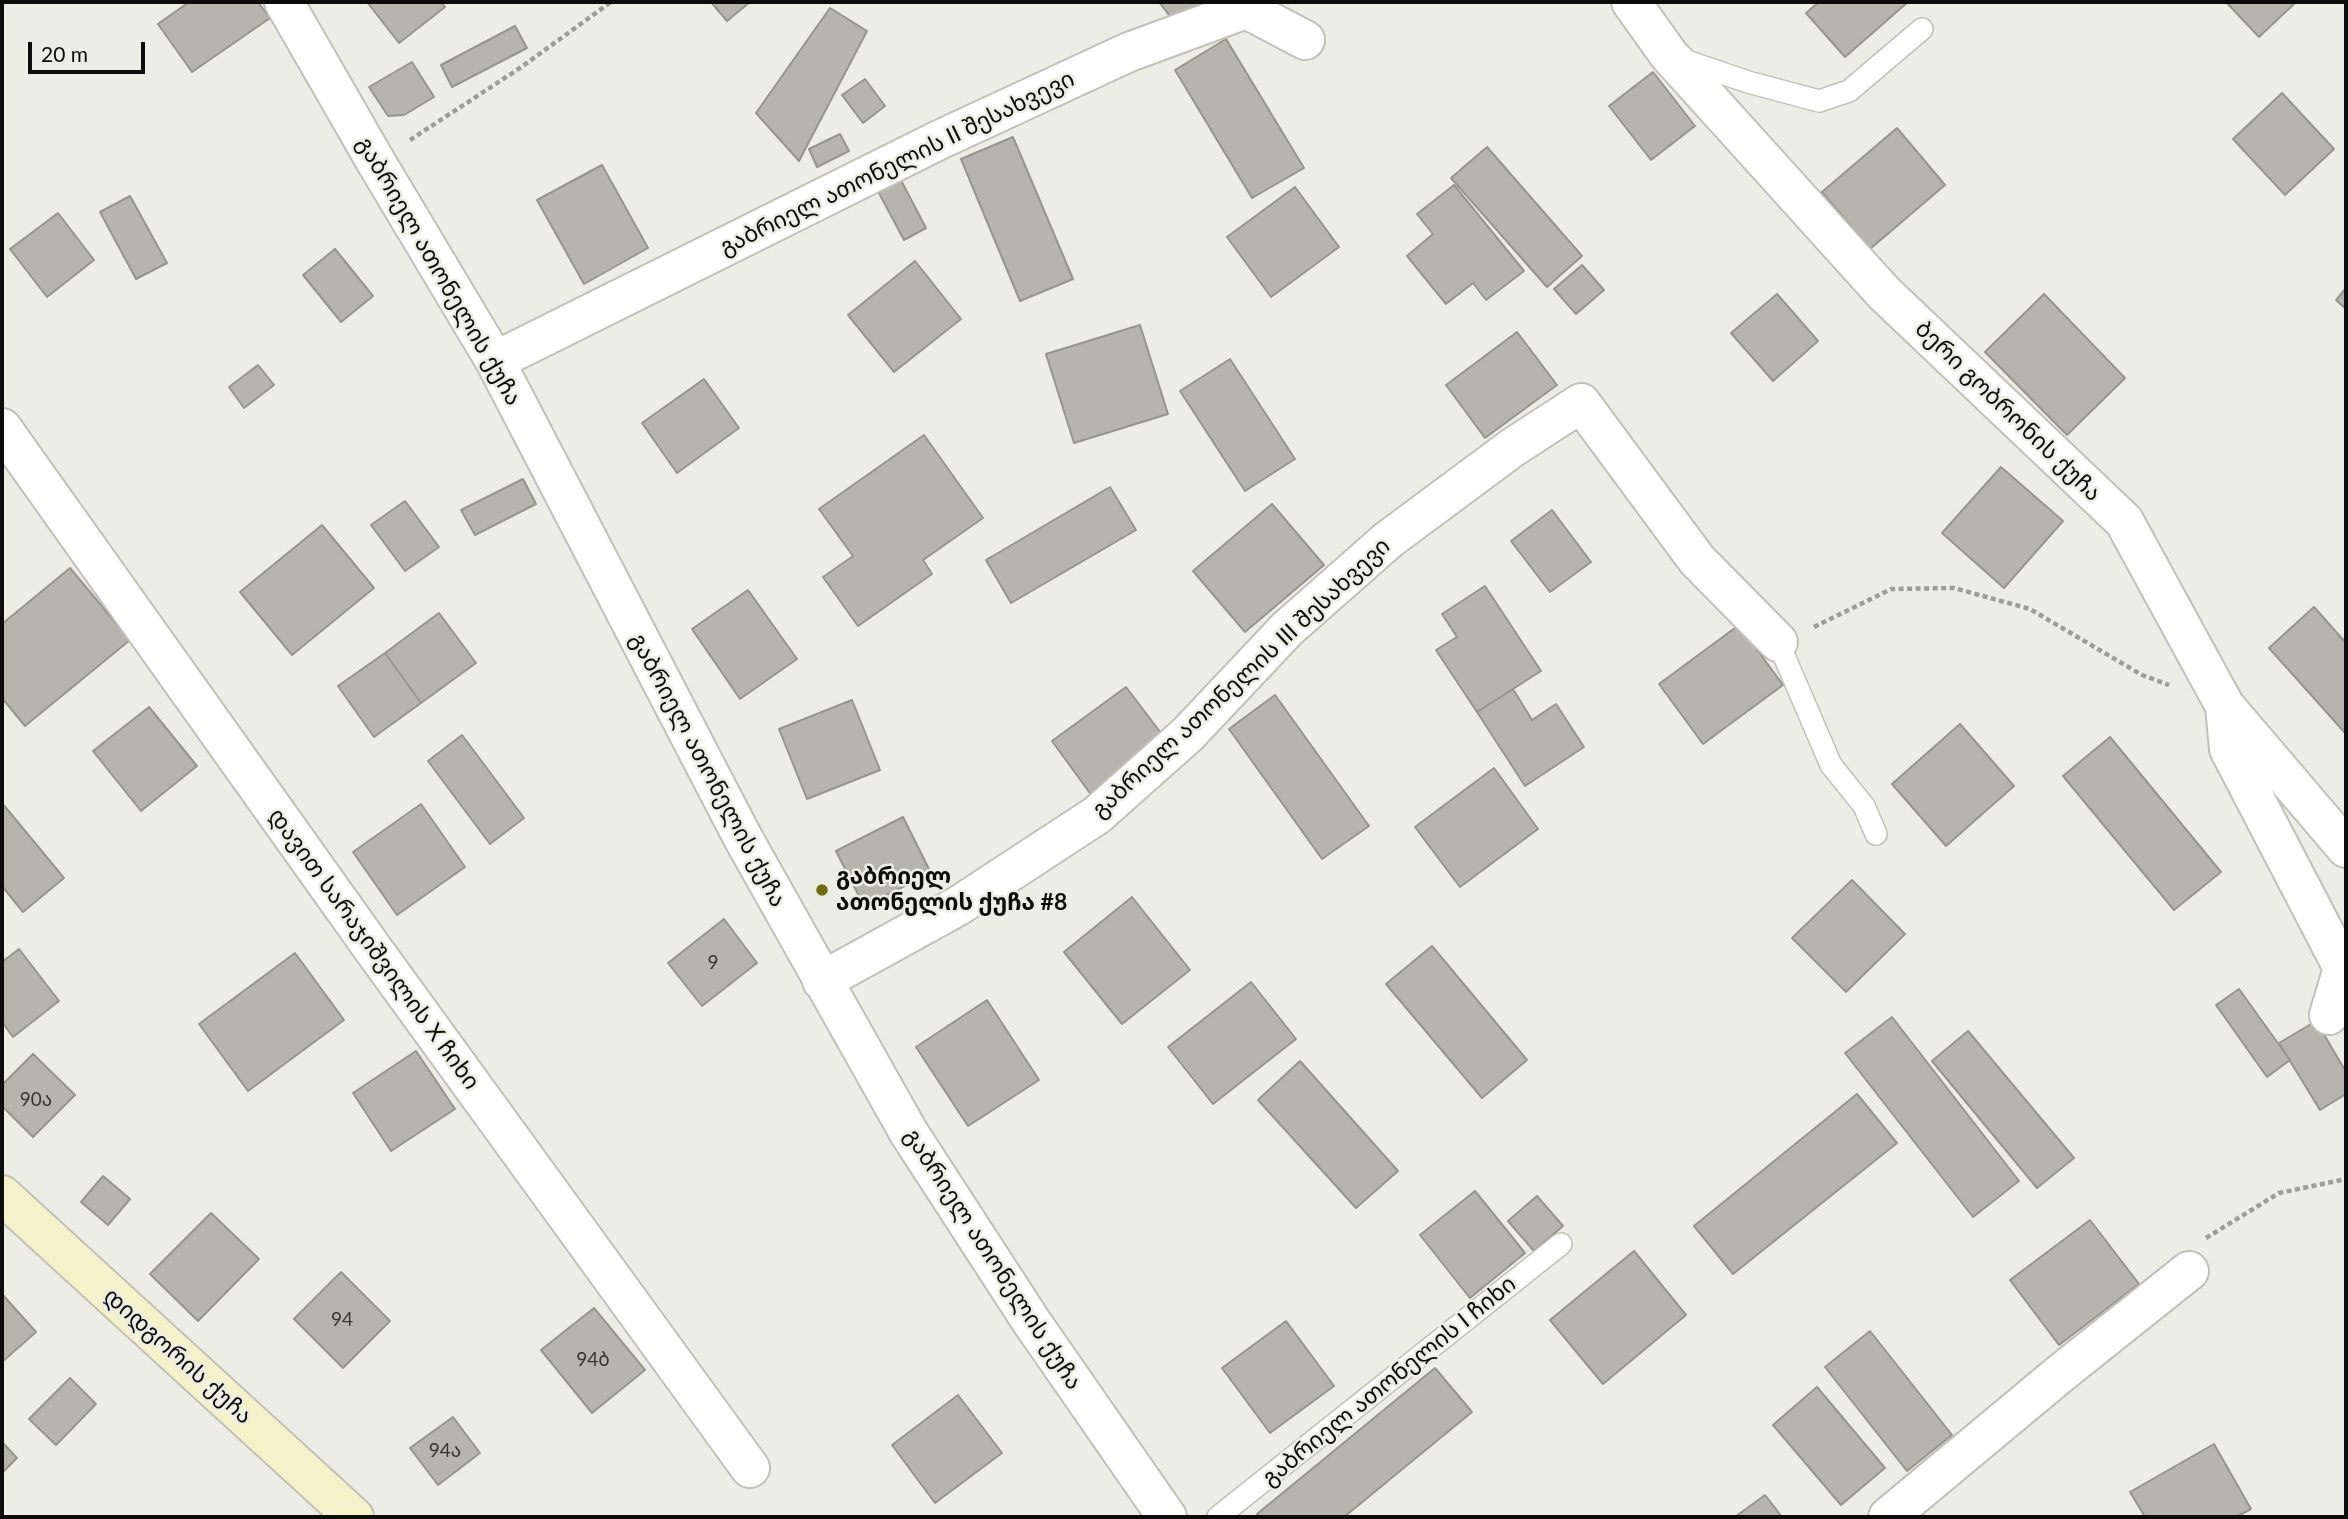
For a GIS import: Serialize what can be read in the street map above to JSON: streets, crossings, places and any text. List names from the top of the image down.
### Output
{
  "streets": {
    "street": [
      "გაბრიელ ათონელის II შესახვევი",
      "გაბრიელ ათონელის ქუჩა",
      "ბერი გობრონის ქუჩა",
      "გაბრიელ ათონელის III შესახვევი",
      "დავით სარაჯიშვილის X ჩიხი",
      "დიდგორის ქუჩა"
    ],
    "lane": ["გაბრიელ ათონელის I ჩიხი"]
  },
  "crossings": [
    ["გაბრიელ ათონელის II შესახვევი", "გაბრიელ ათონელის ქუჩა"],
    ["გაბრიელ ათონელის ქუჩა", "გაბრიელ ათონელის III შესახვევი"]
  ],
  "places": ["გაბრიელ ათონელის ქუჩა #8"],
  "house_numbers": [
    "9",
    "90ა",
    "94",
    "94ბ",
    "94ა"
  ],
  "scale_bar": "20 m"
}
